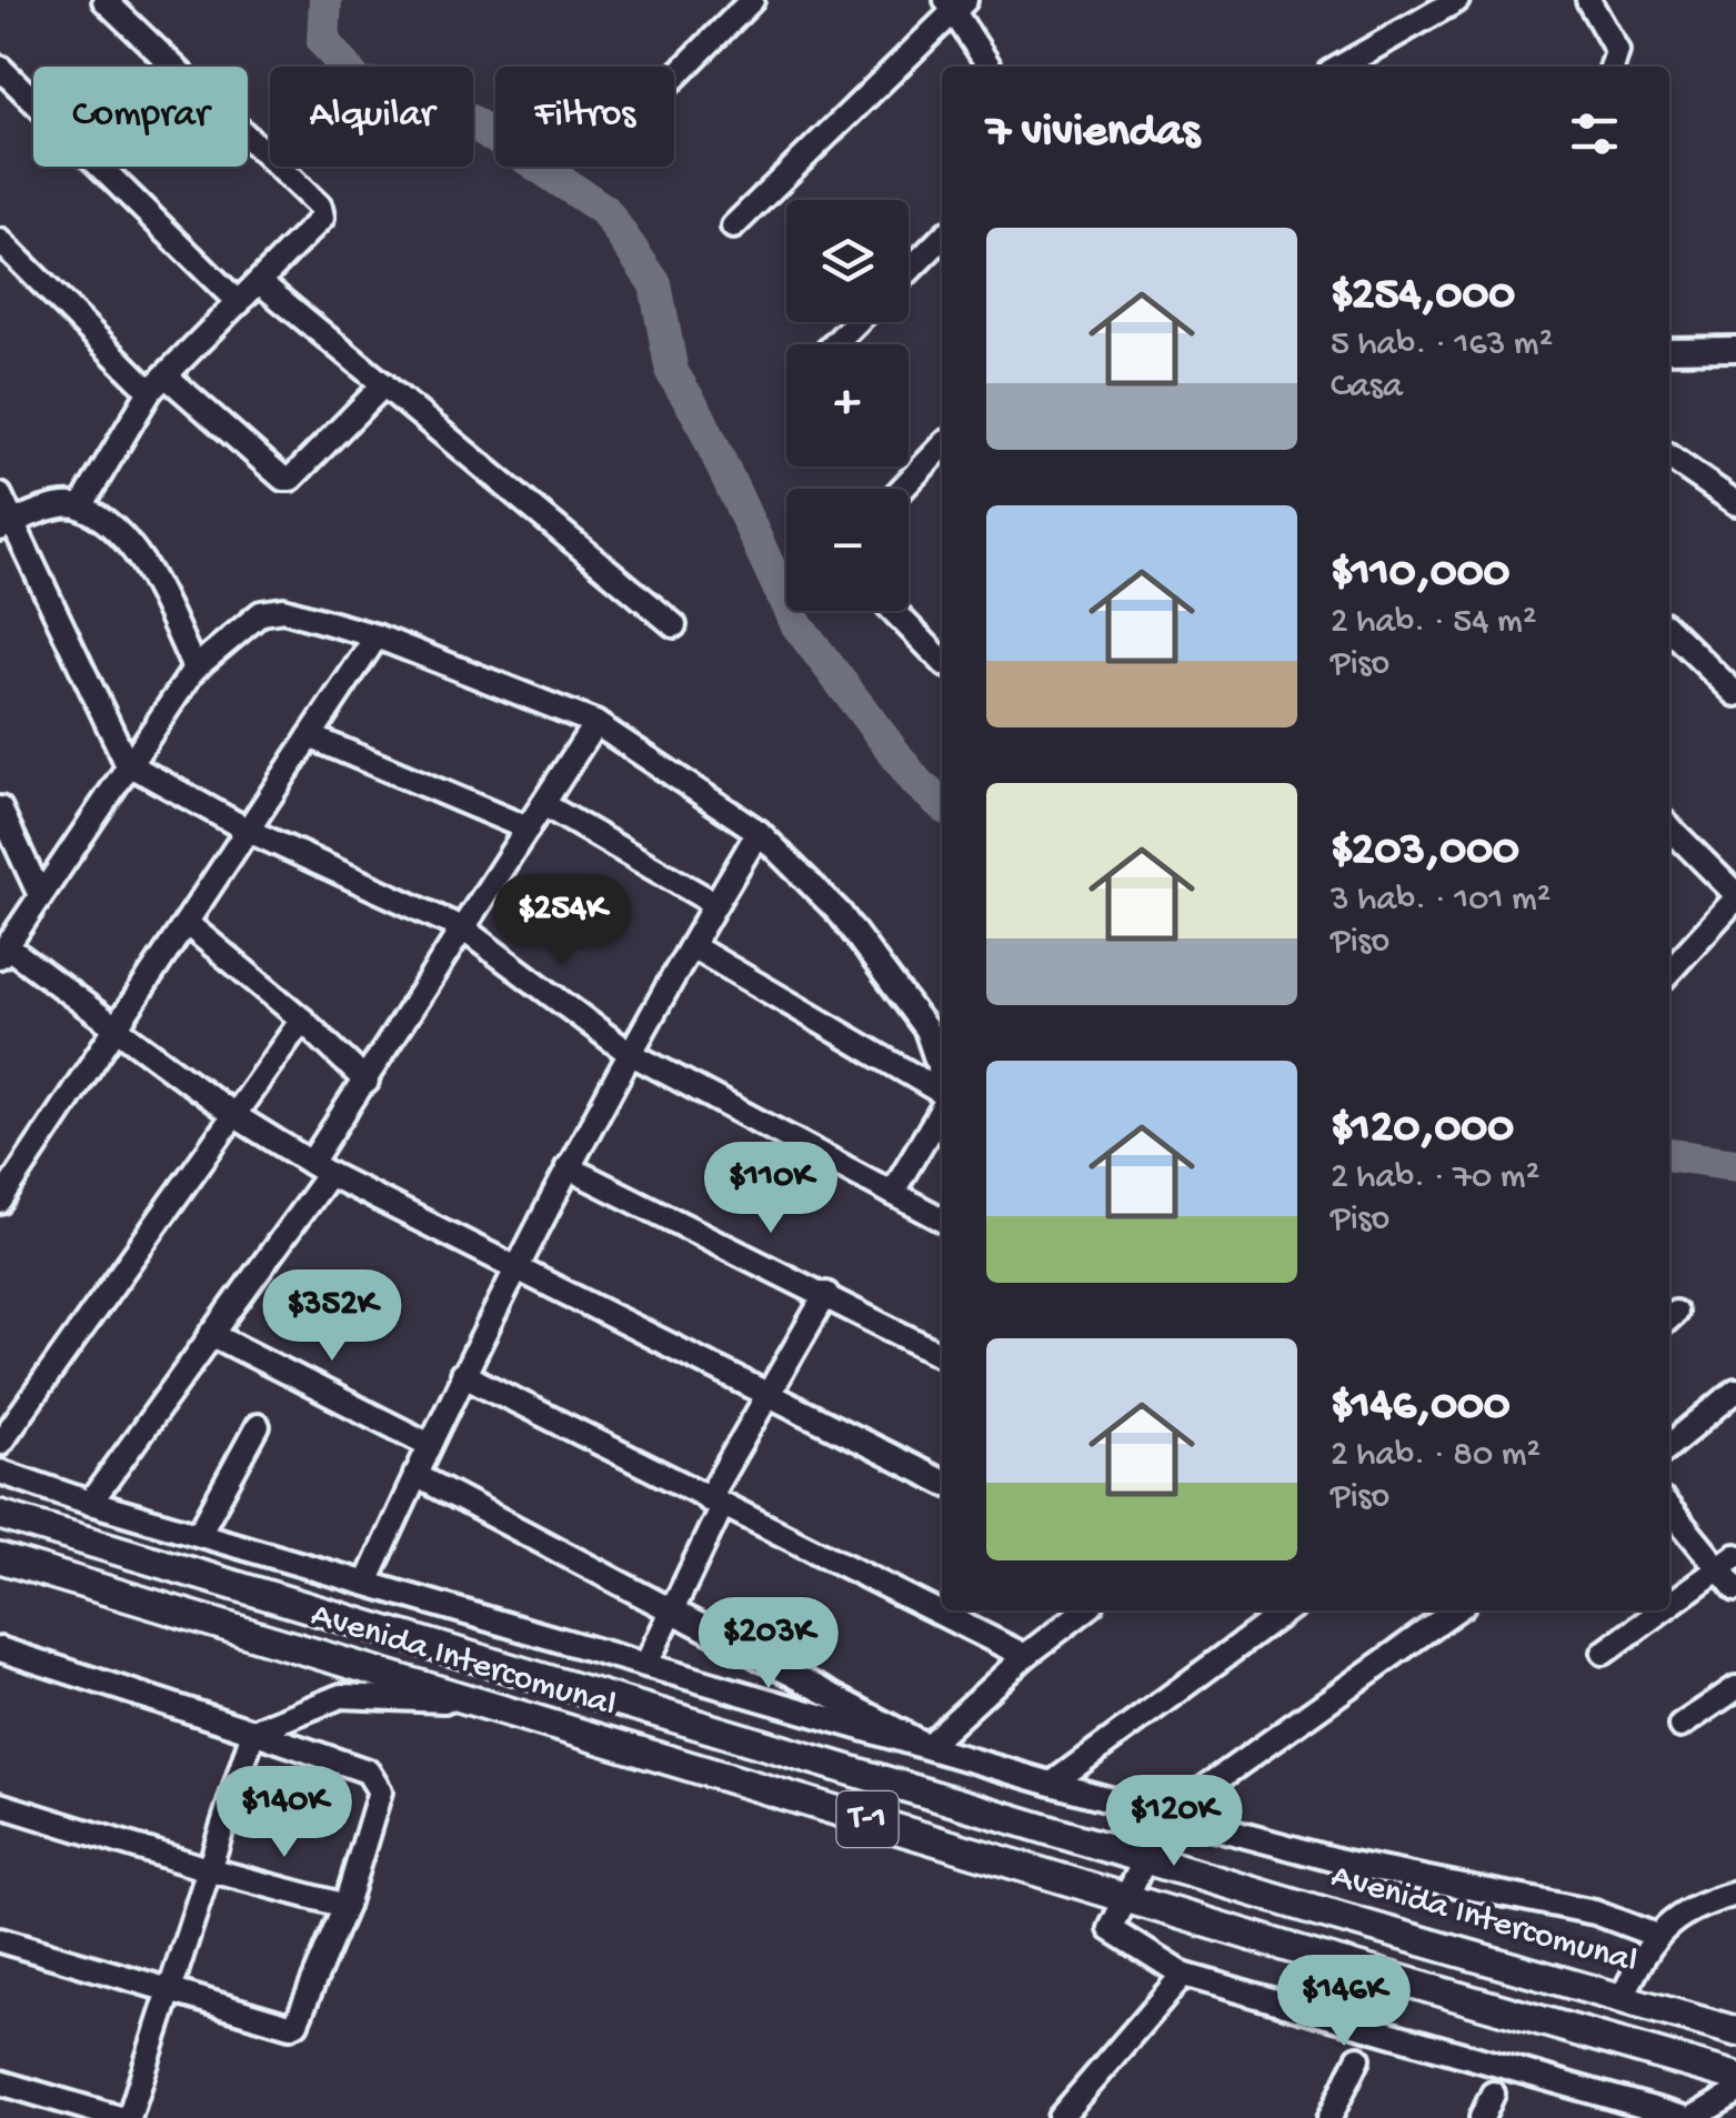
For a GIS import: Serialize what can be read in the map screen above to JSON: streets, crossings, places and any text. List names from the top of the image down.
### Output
{
  "streets": {
    "main road": ["Avenida Intercomunal", "T-1"]
  },
  "page": {
    "chip": ["Comprar", "Alquilar", "Filtros"],
    "heading": "7 viviendas",
    "map_buttons": ["+", "−"],
    "list": [
      {
        "name": "$254,000",
        "note": "5 hab. · 163 m² · Casa"
      },
      {
        "name": "$110,000",
        "note": "2 hab. · 54 m² · Piso"
      },
      {
        "name": "$203,000",
        "note": "3 hab. · 101 m² · Piso"
      },
      {
        "name": "$120,000",
        "note": "2 hab. · 70 m² · Piso"
      },
      {
        "name": "$146,000",
        "note": "2 hab. · 80 m² · Piso"
      }
    ],
    "price": [
      "$254K",
      "$110K",
      "$352K",
      "$203K",
      "$140K",
      "$120K",
      "$146K"
    ]
  }
}
